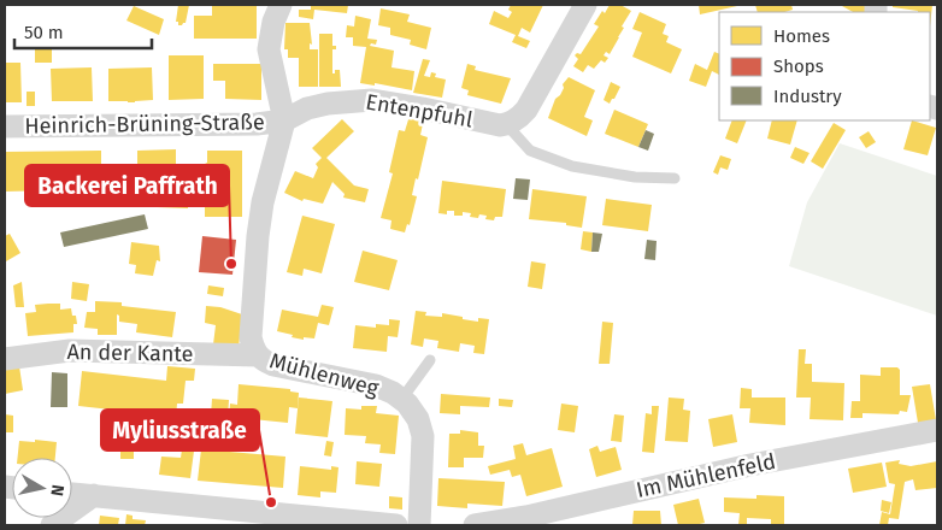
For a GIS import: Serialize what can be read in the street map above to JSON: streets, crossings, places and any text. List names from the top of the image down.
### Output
{
  "streets": {
    "street": [
      "Entenpfuhl",
      "Heinrich-Brüning-Straße",
      "An der Kante",
      "Mühlenweg",
      "Im Mühlenfeld"
    ]
  },
  "crossings": [
    ["Entenpfuhl", "Heinrich-Brüning-Straße"],
    ["An der Kante", "Mühlenweg"]
  ],
  "places": ["Backerei Paffrath", "Myliusstraße"],
  "legend": ["Homes", "Shops", "Industry"],
  "scale_bar": "50 m",
  "north": "right"
}
